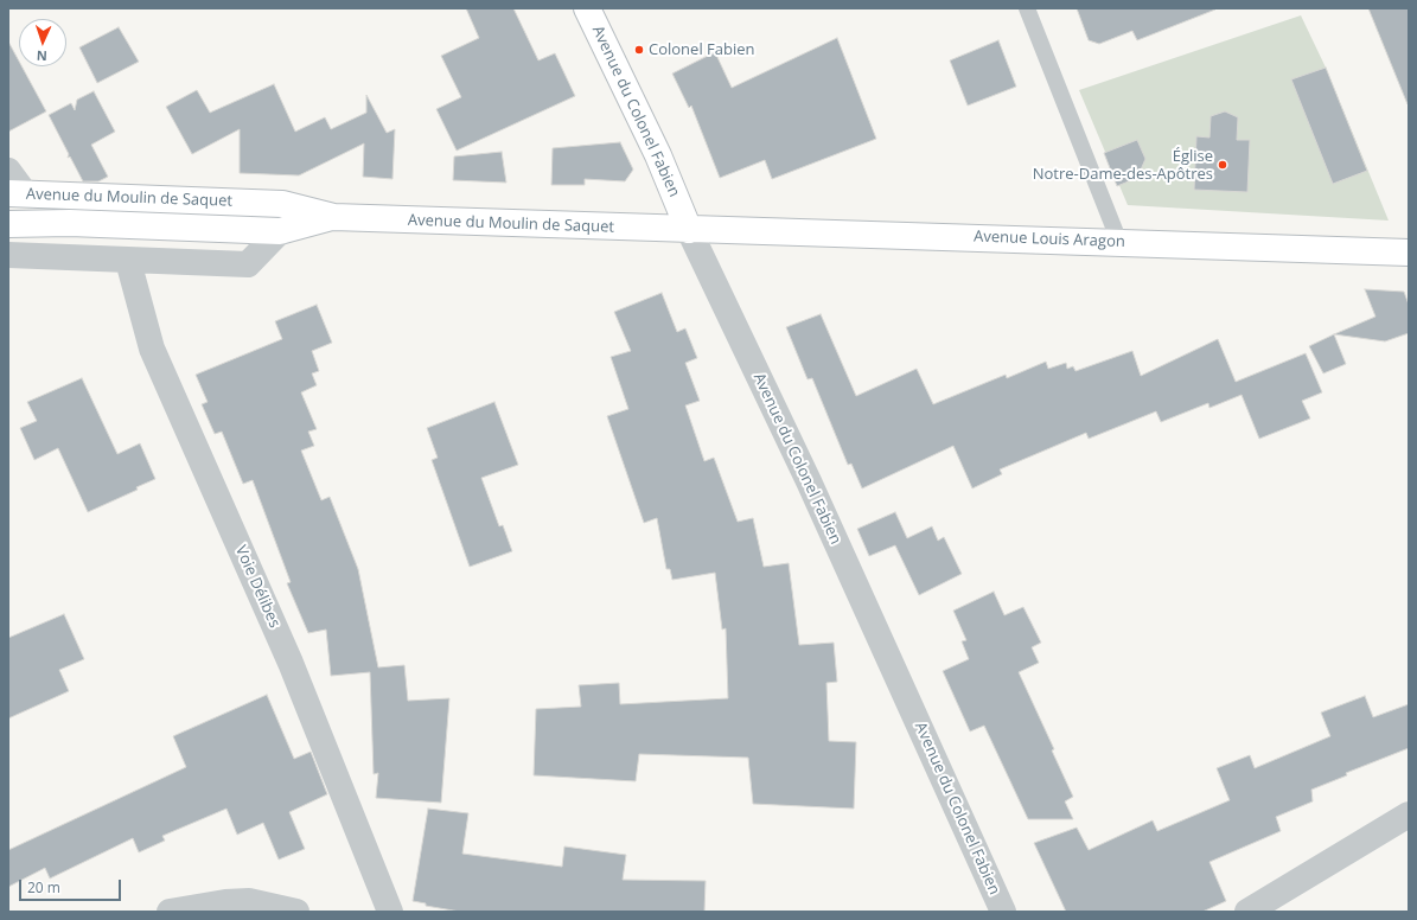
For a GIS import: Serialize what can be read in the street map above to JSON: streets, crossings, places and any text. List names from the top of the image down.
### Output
{
  "streets": {
    "main road": ["Avenue du Colonel Fabien", "Avenue du Moulin de Saquet", "Avenue Louis Aragon"],
    "street": ["Voie Délibes"]
  },
  "crossings": [
    ["Avenue du Colonel Fabien", "Avenue du Moulin de Saquet"],
    ["Avenue du Colonel Fabien", "Avenue Louis Aragon"],
    ["Avenue du Moulin de Saquet", "Avenue Louis Aragon"]
  ],
  "places": ["Colonel Fabien", "Église Notre-Dame-des-Apôtres"],
  "scale_bar": "20 m",
  "north": "bottom"
}
